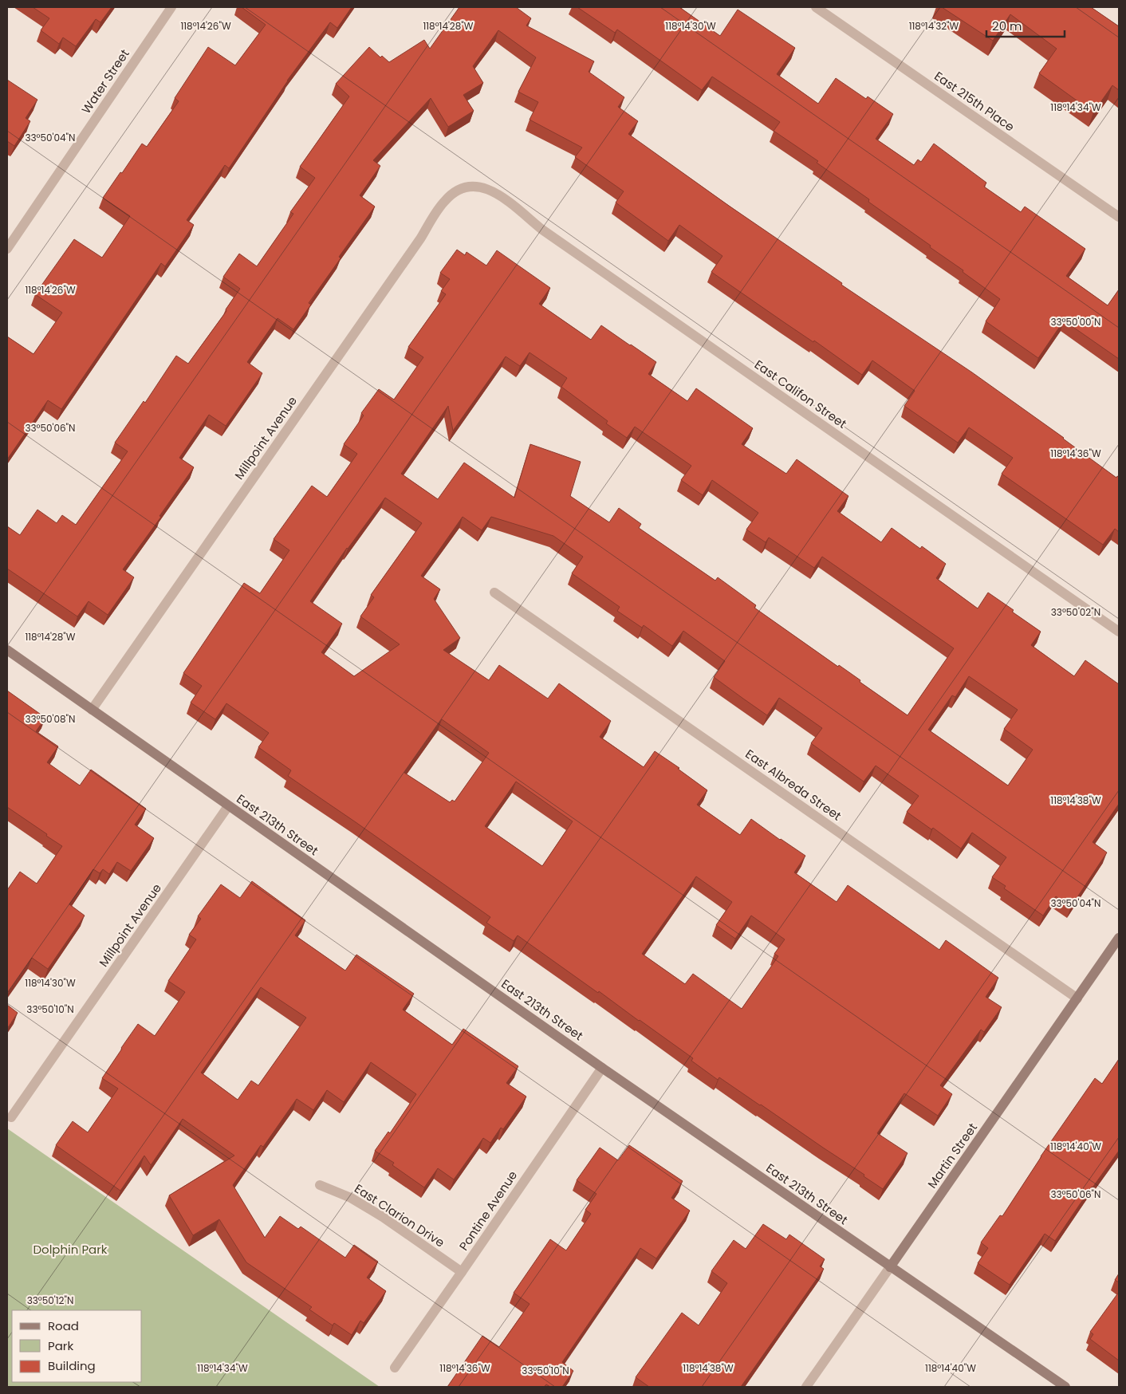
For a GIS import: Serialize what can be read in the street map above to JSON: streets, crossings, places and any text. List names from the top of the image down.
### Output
{
  "streets": {
    "street": [
      "Water Street",
      "East 215th Place",
      "East Califon Street",
      "Millpoint Avenue",
      "East Albreda Street",
      "East 213th Street",
      "Martin Street",
      "Pontine Avenue",
      "East Clarion Drive"
    ]
  },
  "crossings": [
    ["East Califon Street", "Millpoint Avenue"],
    ["Millpoint Avenue", "East 213th Street"],
    ["East Albreda Street", "Martin Street"],
    ["East 213th Street", "Martin Street"],
    ["East 213th Street", "Pontine Avenue"],
    ["Pontine Avenue", "East Clarion Drive"]
  ],
  "parks": ["Dolphin Park"],
  "legend": ["Road", "Park", "Building"],
  "scale_bar": "20 m",
  "coordinates": [
    "118°14'26\"W",
    "118°14'28\"W",
    "118°14'30\"W",
    "118°14'32\"W",
    "118°14'34\"W",
    "33°50'04\"N",
    "33°50'00\"N",
    "33°50'06\"N",
    "118°14'36\"W",
    "33°50'02\"N",
    "33°50'08\"N",
    "118°14'38\"W",
    "33°50'10\"N",
    "118°14'40\"W",
    "33°50'12\"N"
  ]
}
